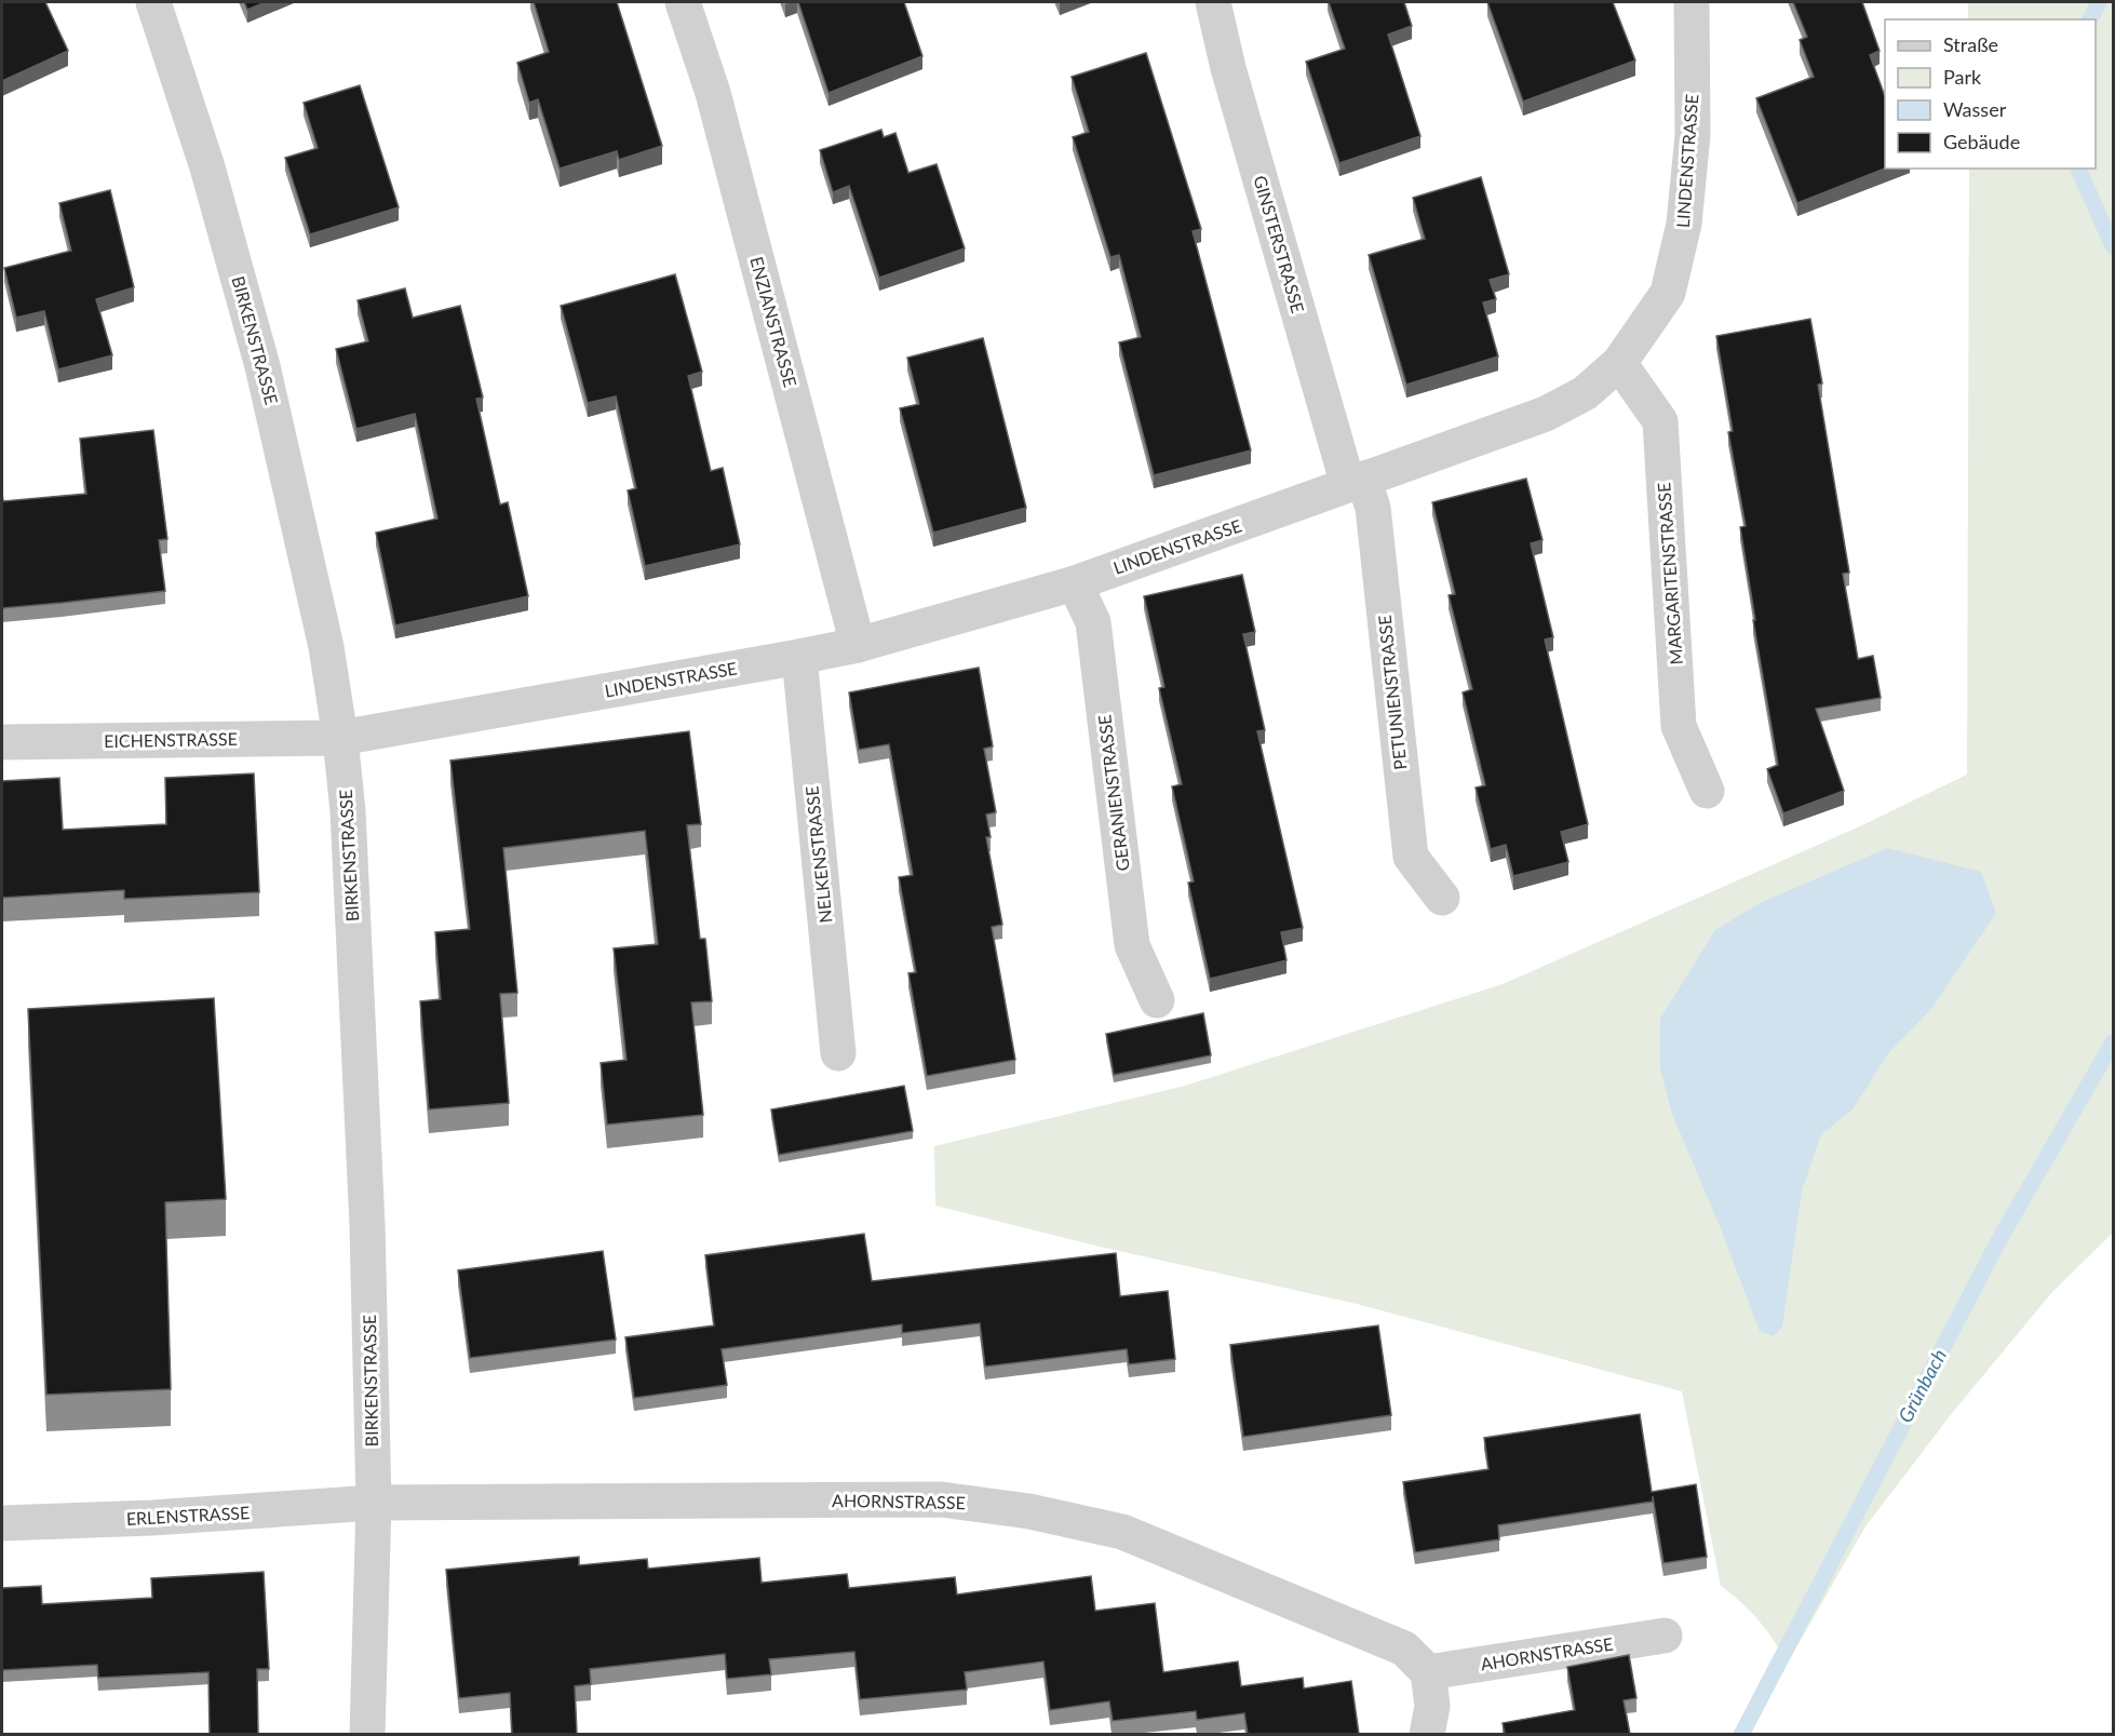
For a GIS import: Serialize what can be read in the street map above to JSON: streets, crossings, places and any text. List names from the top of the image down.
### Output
{
  "streets": {
    "street": [
      "LINDENSTRASSE",
      "GINSTERSTRASSE",
      "ENZIANSTRASSE",
      "BIRKENSTRASSE",
      "MARGARITENSTRASSE",
      "PETUNIENSTRASSE",
      "EICHENSTRASSE",
      "GERANIENSTRASSE",
      "NELKENSTRASSE",
      "AHORNSTRASSE",
      "ERLENSTRASSE"
    ]
  },
  "crossings": [
    ["LINDENSTRASSE", "GINSTERSTRASSE"],
    ["LINDENSTRASSE", "ENZIANSTRASSE"],
    ["LINDENSTRASSE", "BIRKENSTRASSE"],
    ["LINDENSTRASSE", "MARGARITENSTRASSE"],
    ["LINDENSTRASSE", "PETUNIENSTRASSE"],
    ["LINDENSTRASSE", "EICHENSTRASSE"],
    ["LINDENSTRASSE", "GERANIENSTRASSE"],
    ["LINDENSTRASSE", "NELKENSTRASSE"],
    ["GINSTERSTRASSE", "PETUNIENSTRASSE"],
    ["BIRKENSTRASSE", "EICHENSTRASSE"],
    ["BIRKENSTRASSE", "AHORNSTRASSE"],
    ["BIRKENSTRASSE", "ERLENSTRASSE"],
    ["AHORNSTRASSE", "ERLENSTRASSE"]
  ],
  "water": ["Grünbach"],
  "legend": [
    "Straße",
    "Park",
    "Wasser",
    "Gebäude"
  ]
}
